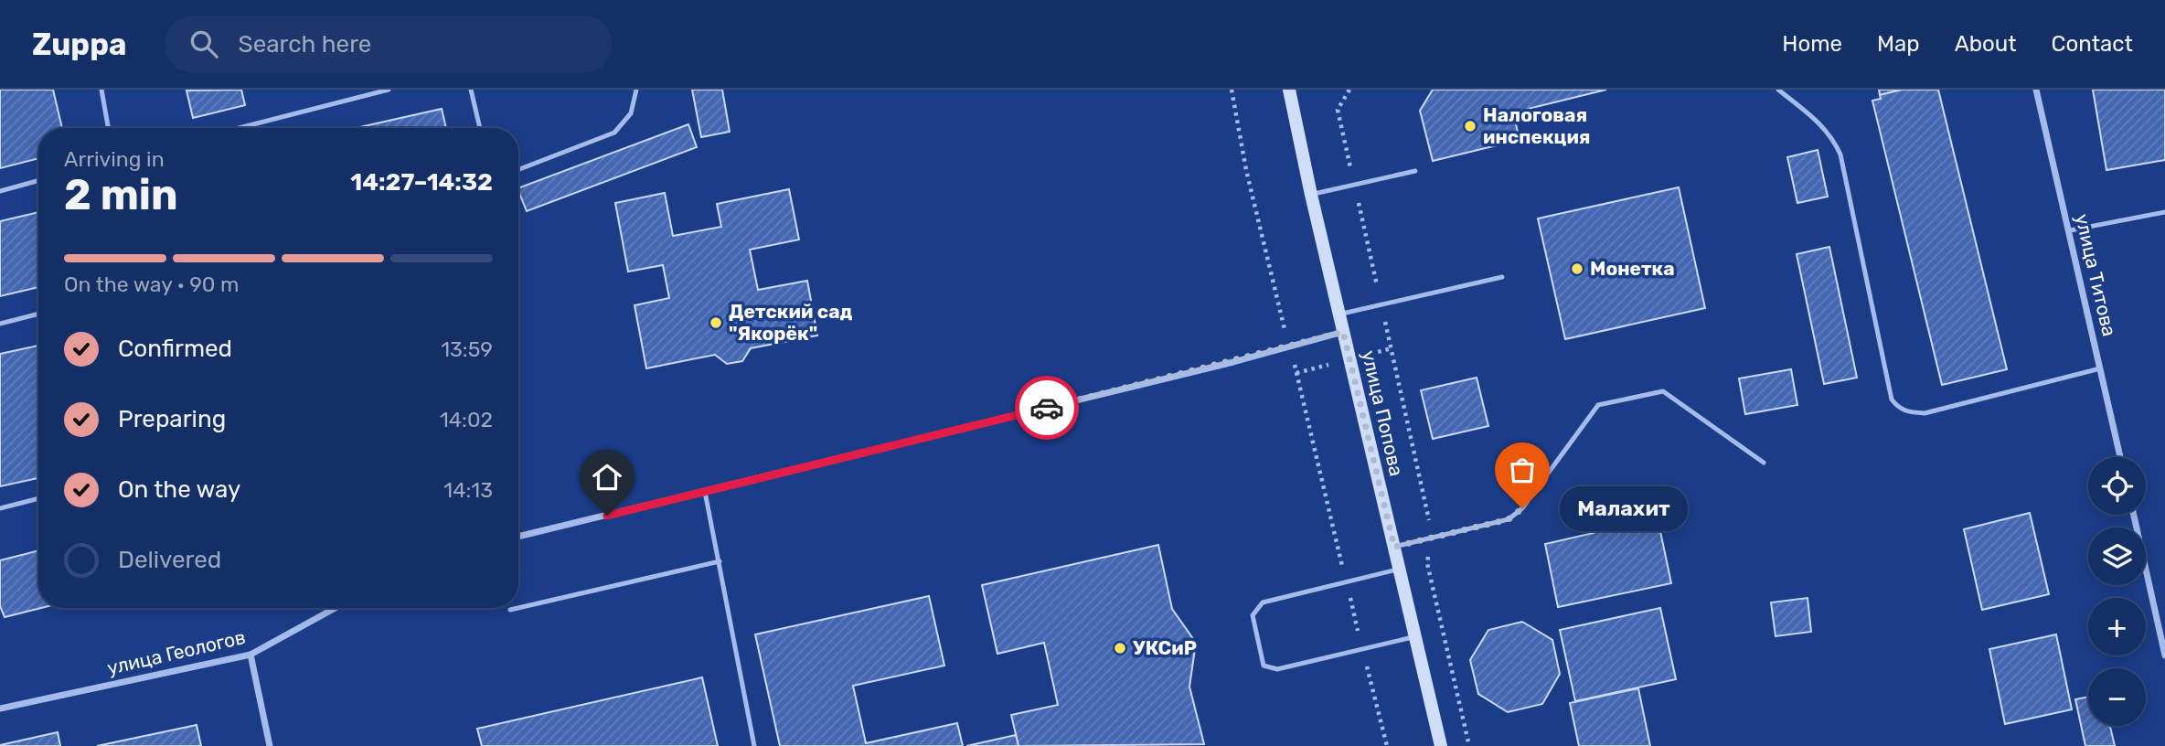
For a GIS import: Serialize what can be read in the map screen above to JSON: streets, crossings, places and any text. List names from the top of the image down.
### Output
{
  "streets": {
    "main road": ["улица Попова"],
    "street": ["улица Титова", "улица Геологов"]
  },
  "places": [
    "Налоговая инспекция",
    "Монетка",
    "Детский сад \"Якорёк\"",
    "Малахит",
    "УКСиР"
  ],
  "page": {
    "header": "Zuppa",
    "search": "Search here",
    "nav": [
      "Home",
      "Map",
      "About",
      "Contact"
    ],
    "heading": ["2 min", "Arriving in", "14:27–14:32"],
    "bar": "On the way · 90 m",
    "list": [
      ["Confirmed", "13:59"],
      ["Preparing", "14:02"],
      ["On the way", "14:13"],
      "Delivered"
    ],
    "map_buttons": ["+", "−"],
    "bubble": "Малахит"
  }
}
